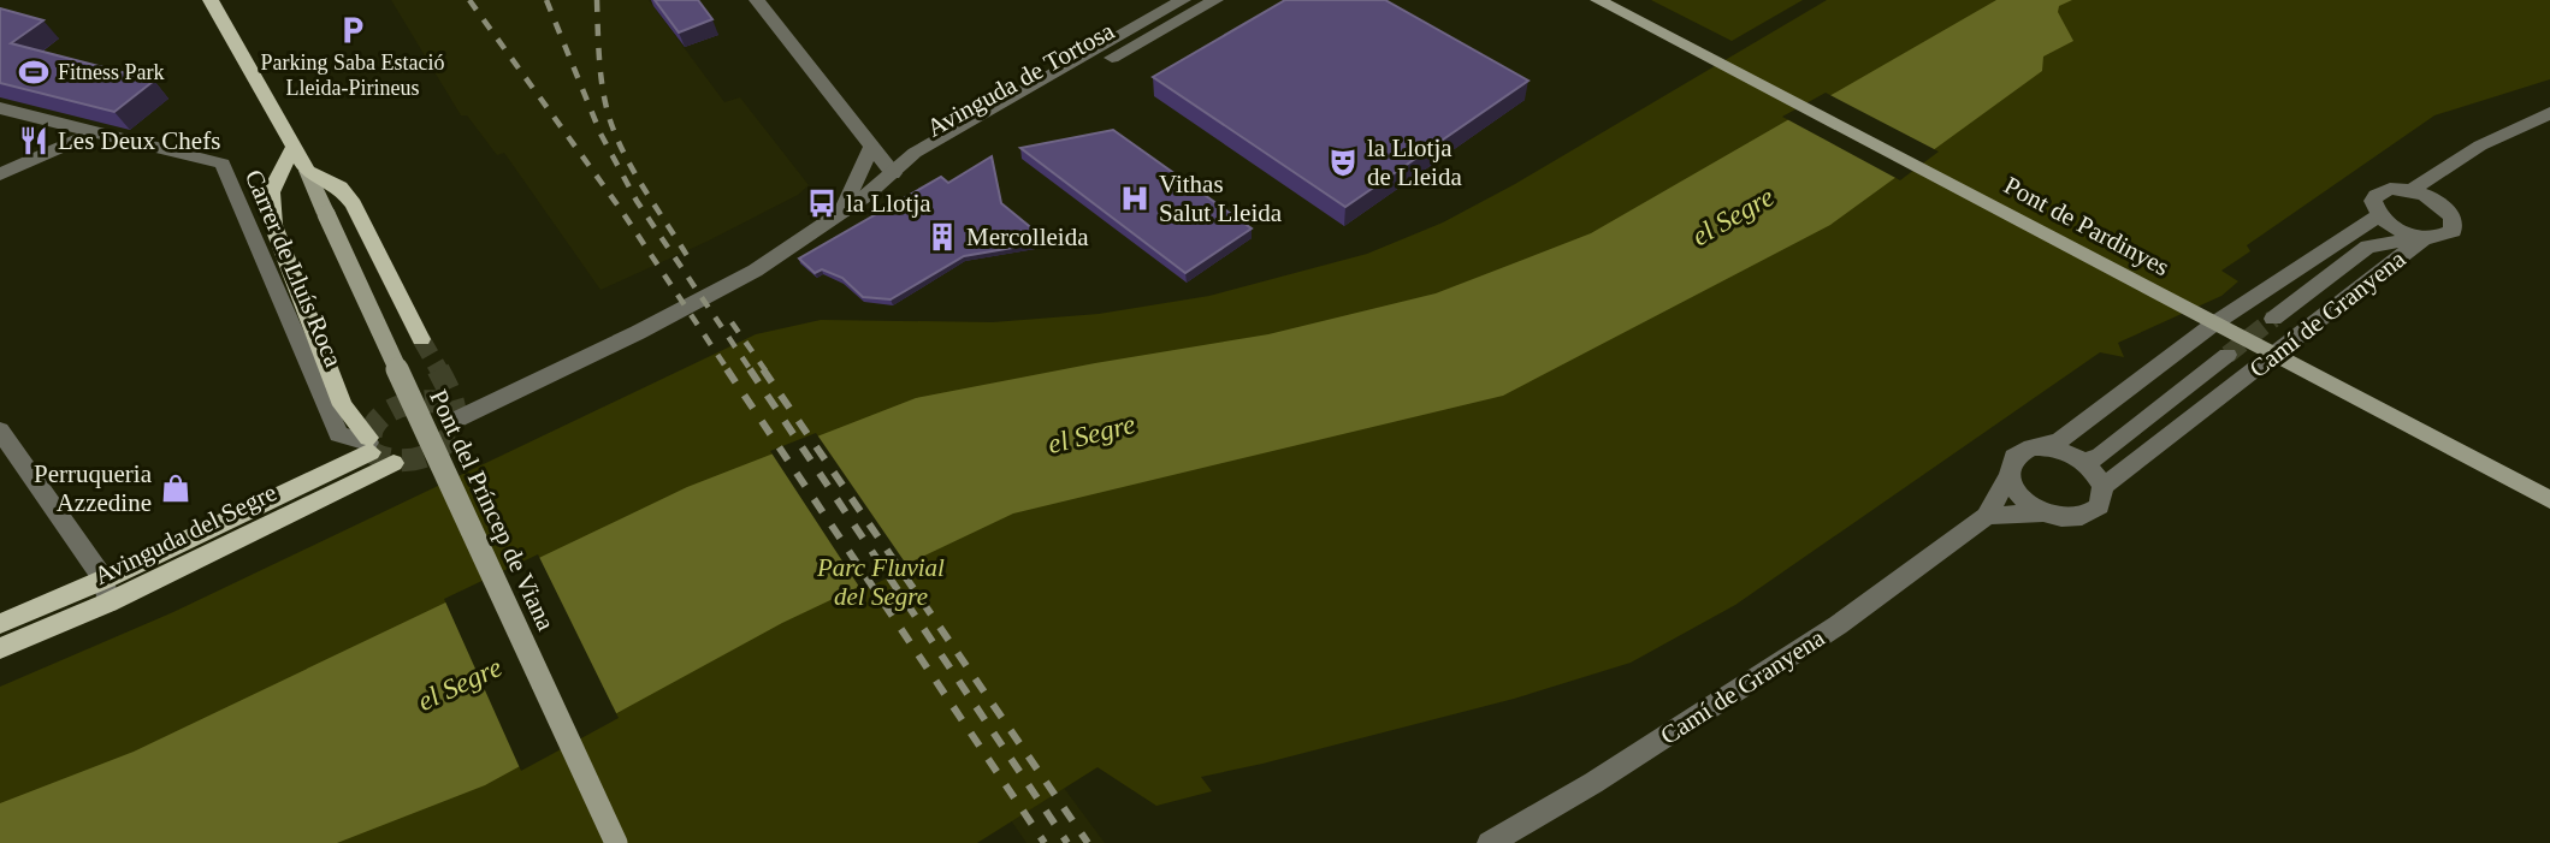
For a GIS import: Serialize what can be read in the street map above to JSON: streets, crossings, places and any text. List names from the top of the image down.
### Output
{
  "streets": {
    "main road": ["Pont de Pardinyes", "Pont del Príncep de Viana", "Avinguda del Segre"],
    "street": ["Avinguda de Tortosa", "Carrer de Lluís Roca", "Camí de Granyena"]
  },
  "crossings": [
    ["Pont de Pardinyes", "Camí de Granyena"],
    ["Carrer de Lluís Roca", "Avinguda del Segre"]
  ],
  "water": ["el Segre"],
  "parks": ["Parc Fluvial del Segre"],
  "places": {
    "parking": ["Parking Saba Estació Lleida-Pirineus"],
    "sports": ["Fitness Park"],
    "restaurant": ["Les Deux Chefs"],
    "theatre": ["la Llotja de Lleida"],
    "hospital": ["Vithas Salut Lleida"],
    "bus stop": ["la Llotja"],
    "building": ["Mercolleida"],
    "shop": ["Perruqueria Azzedine"]
  }
}
